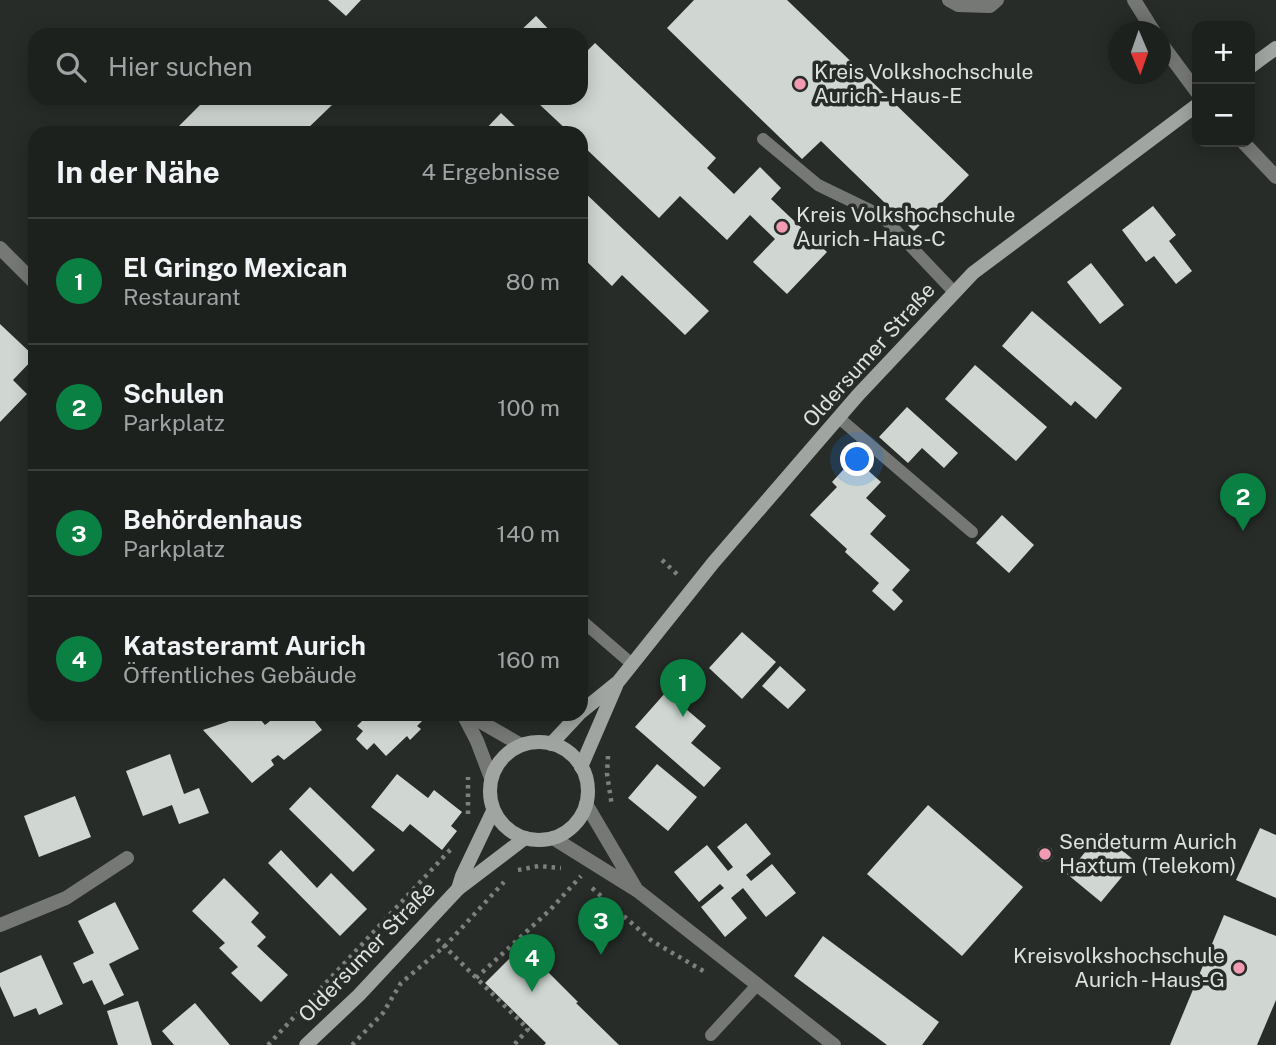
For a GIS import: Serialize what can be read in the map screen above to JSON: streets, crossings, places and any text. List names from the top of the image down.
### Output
{
  "streets": {
    "main road": ["Oldersumer Straße"]
  },
  "places": [
    "Kreis Volkshochschule Aurich - Haus-E",
    "Kreis Volkshochschule Aurich - Haus-C",
    "Sendeturm Aurich Haxtum (Telekom)",
    "Kreisvolkshochschule Aurich - Haus-G"
  ],
  "north": "bottom",
  "page": {
    "map_buttons": ["+", "−"],
    "search": "Hier suchen",
    "heading": ["In der Nähe", "4 Ergebnisse"],
    "list": [
      {
        "mark": "1",
        "name": "El Gringo Mexican",
        "note": "Restaurant",
        "value": "80 m"
      },
      {
        "mark": "2",
        "name": "Schulen",
        "note": "Parkplatz",
        "value": "100 m"
      },
      {
        "mark": "3",
        "name": "Behördenhaus",
        "note": "Parkplatz",
        "value": "140 m"
      },
      {
        "mark": "4",
        "name": "Katasteramt Aurich",
        "note": "Öffentliches Gebäude",
        "value": "160 m"
      }
    ],
    "pins": [
      "2",
      "1",
      "3",
      "4"
    ]
  }
}
